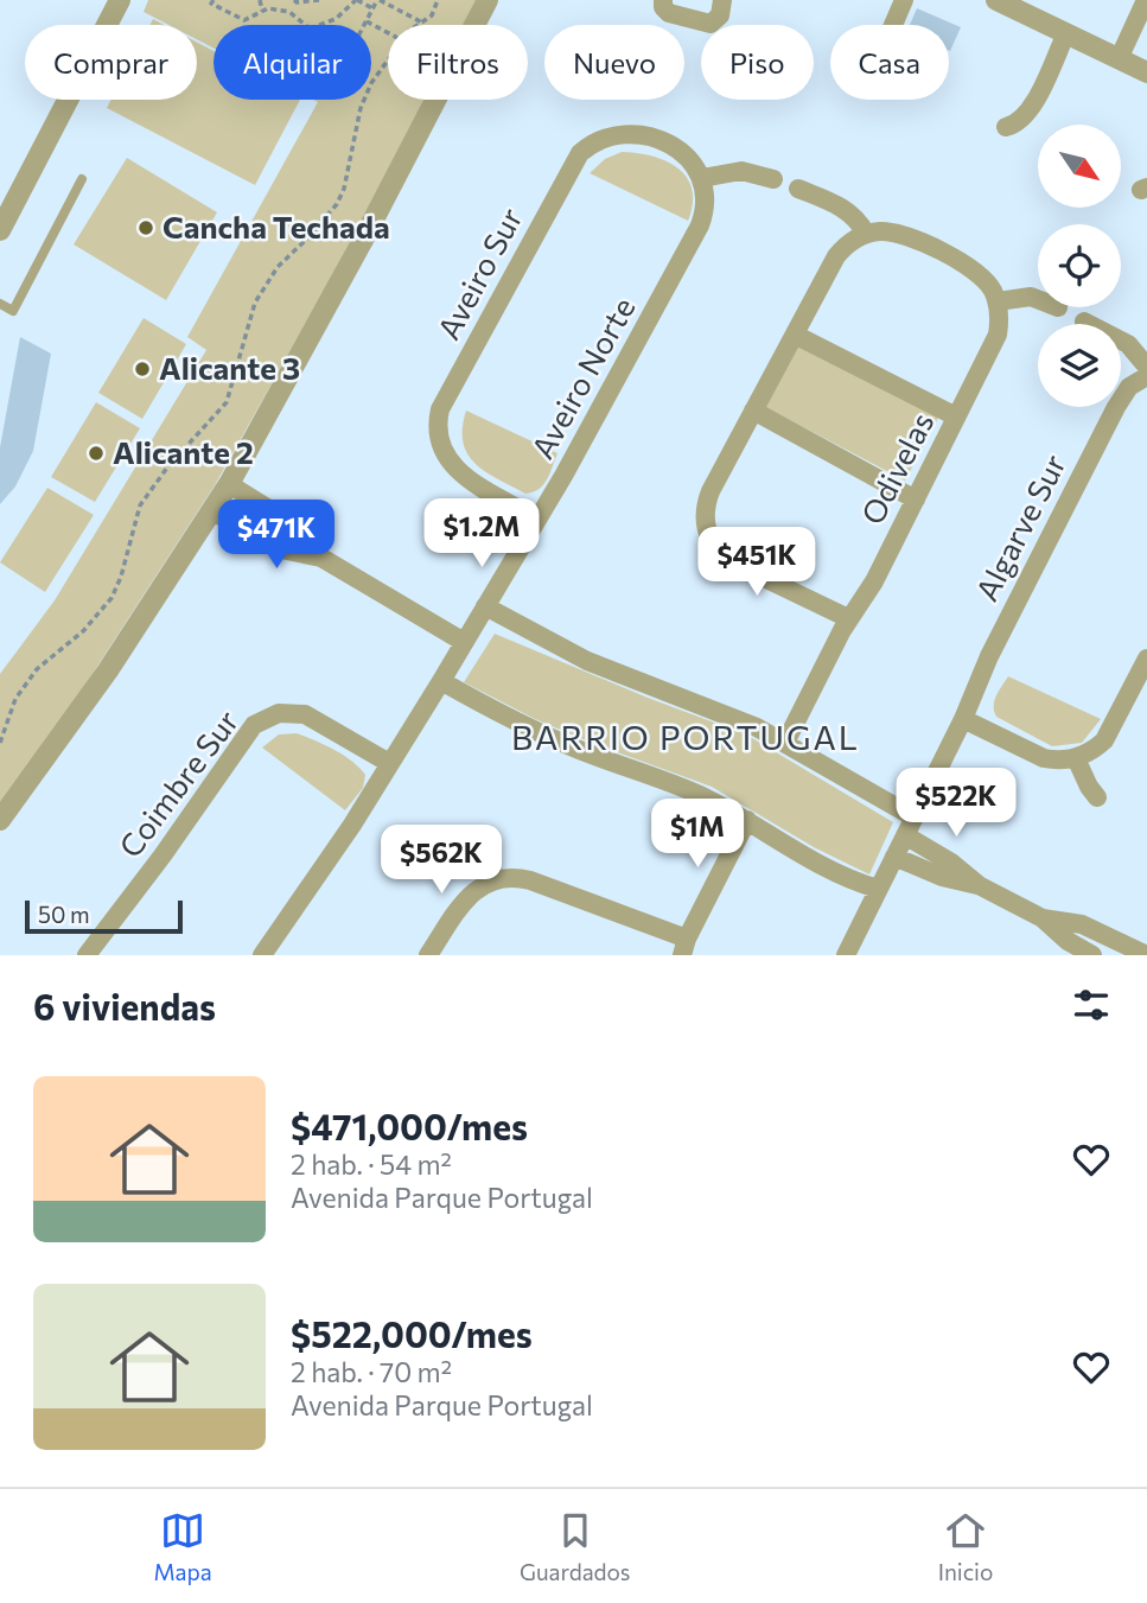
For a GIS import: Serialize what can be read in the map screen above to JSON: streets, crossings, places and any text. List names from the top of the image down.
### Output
{
  "streets": {
    "street": [
      "Aveiro Sur",
      "Aveiro Norte",
      "Odivelas",
      "Algarve Sur",
      "Coimbre Sur"
    ]
  },
  "crossings": [
    ["Aveiro Sur", "Aveiro Norte"],
    ["Aveiro Norte", "Coimbre Sur"]
  ],
  "districts": ["BARRIO PORTUGAL"],
  "places": ["Cancha Techada", "Alicante 3", "Alicante 2"],
  "scale_bar": "50 m",
  "north": "bottom right",
  "page": {
    "chip": [
      "Comprar",
      "Alquilar",
      "Filtros",
      "Nuevo",
      "Piso",
      "Casa"
    ],
    "price": [
      "$1.2M",
      "$471K",
      "$451K",
      "$522K",
      "$1M",
      "$562K"
    ],
    "scale": "50 m",
    "heading": "6 viviendas",
    "list": [
      {
        "name": "$471,000/mes",
        "note": "2 hab. · 54 m² · Avenida Parque Portugal"
      },
      {
        "name": "$522,000/mes",
        "note": "2 hab. · 70 m² · Avenida Parque Portugal"
      }
    ],
    "tabs": ["Mapa", "Guardados", "Inicio"]
  }
}
